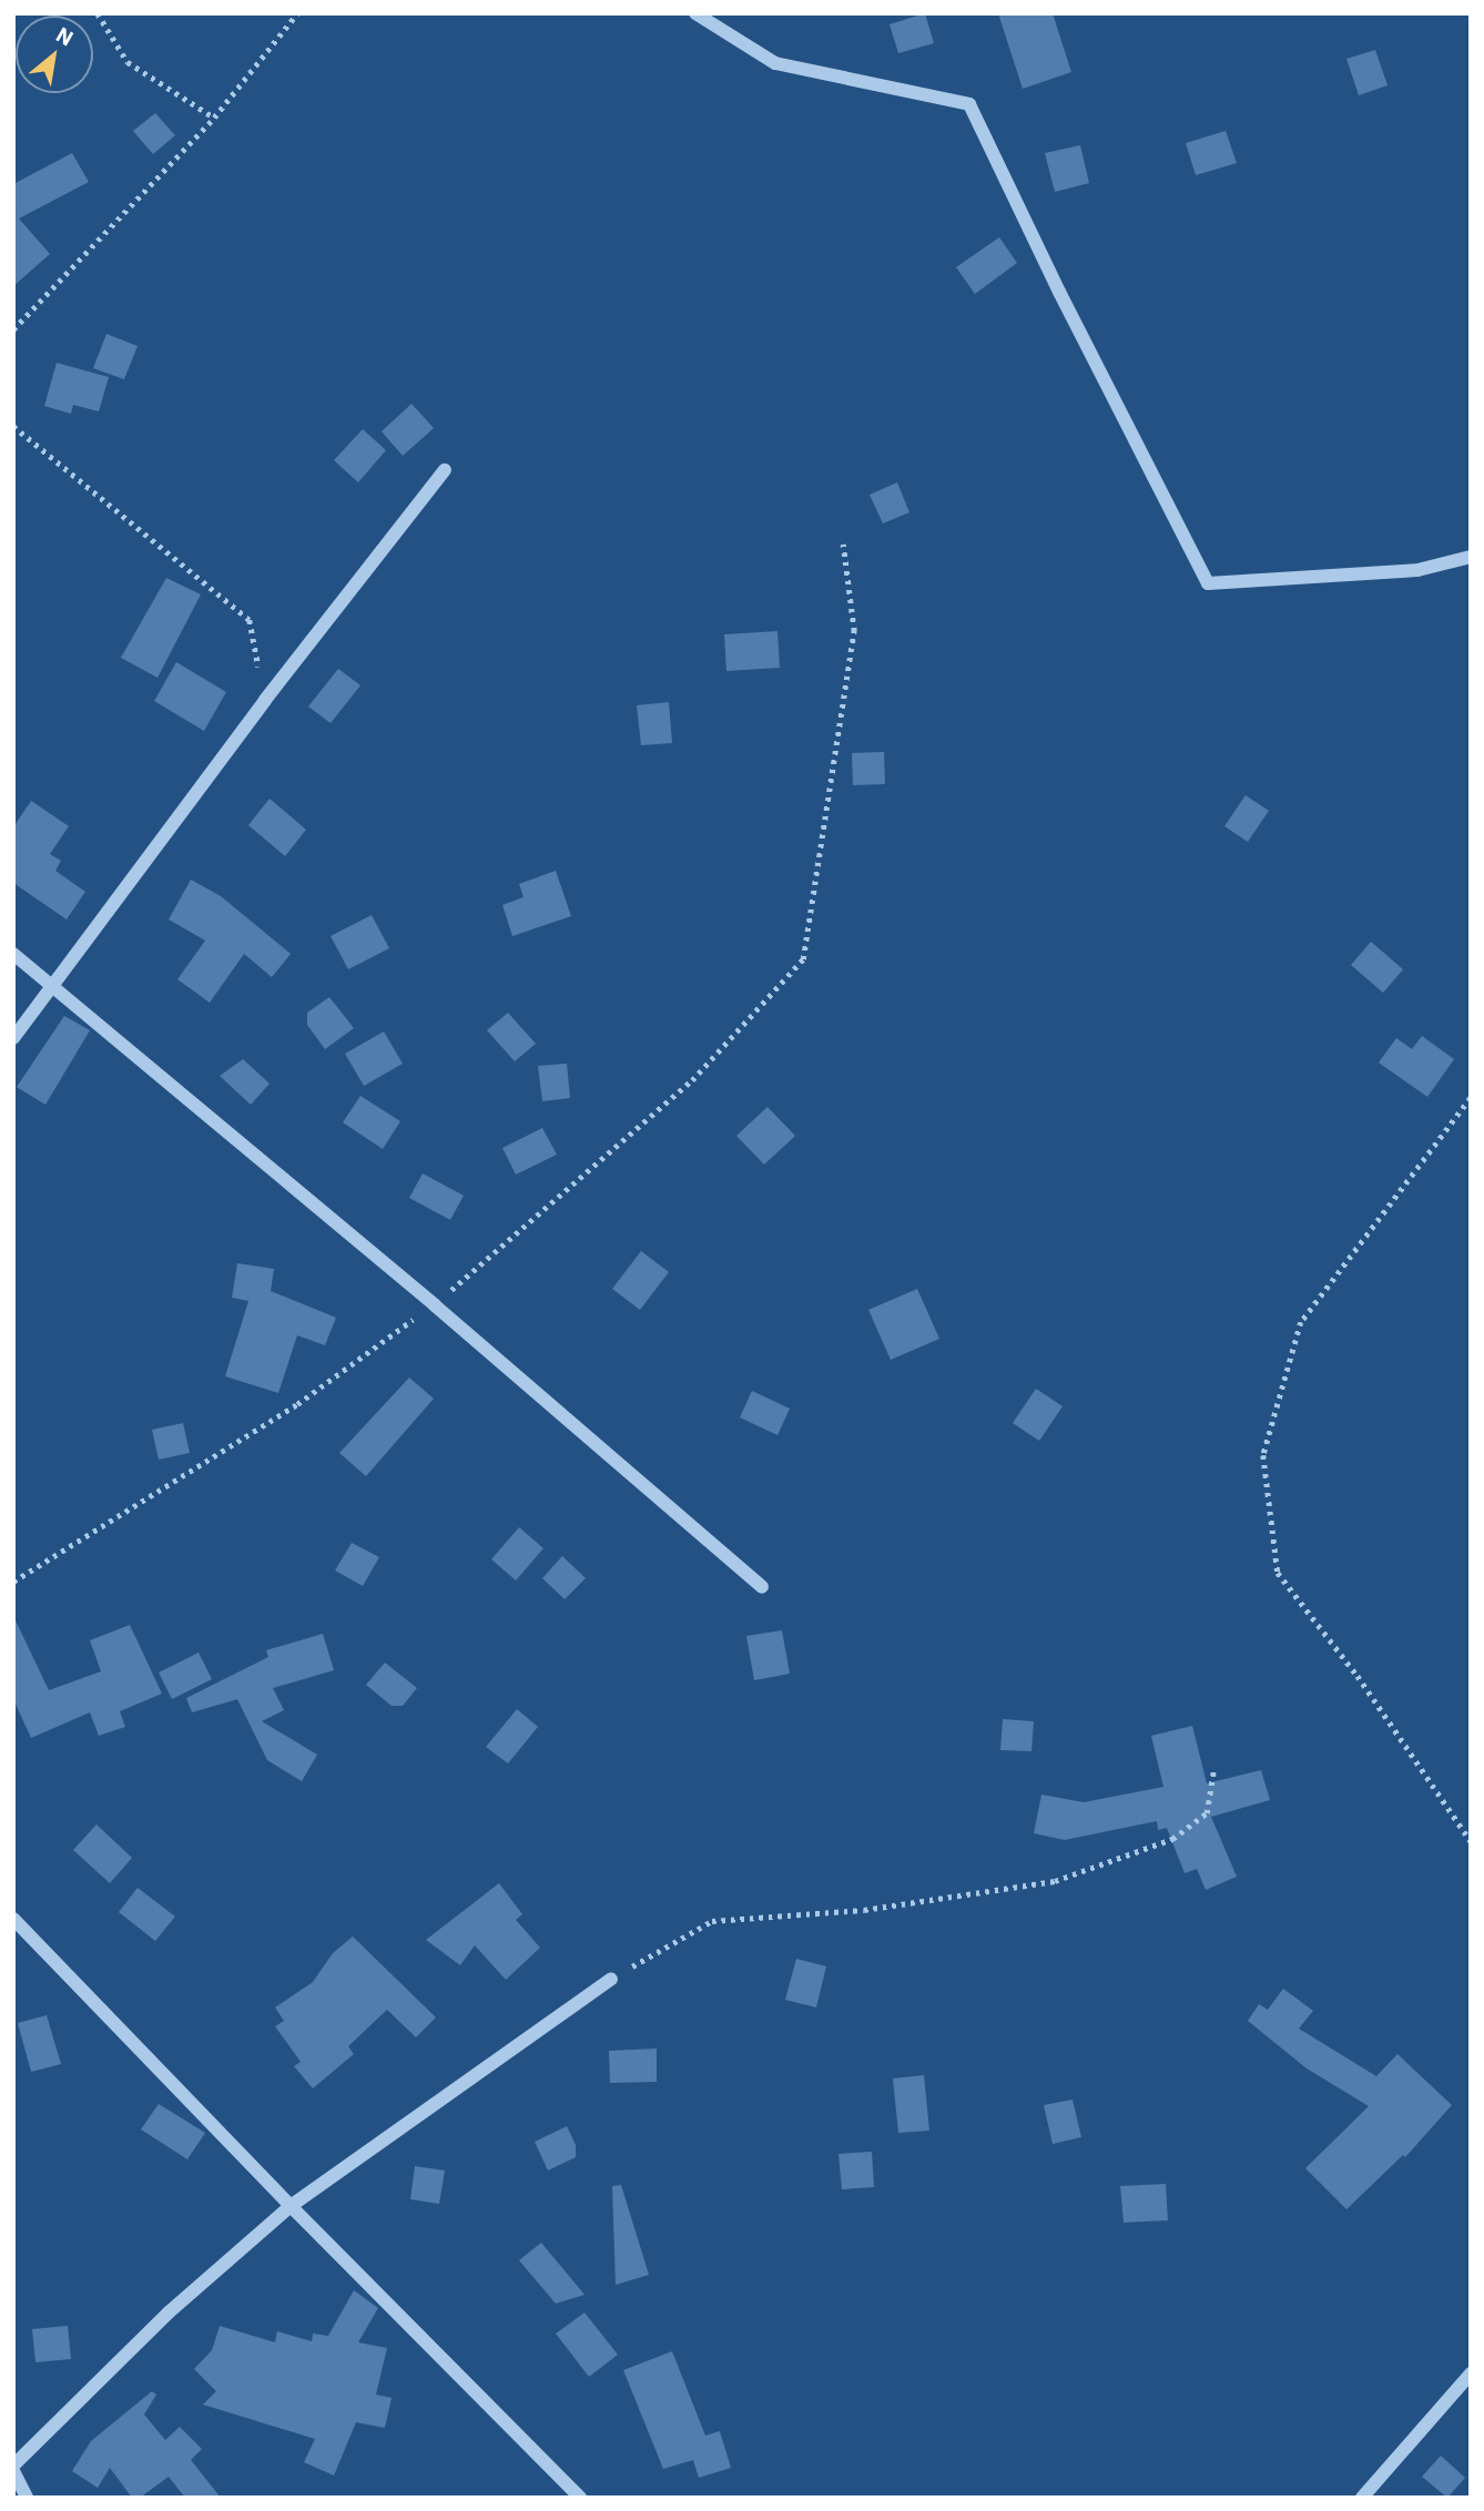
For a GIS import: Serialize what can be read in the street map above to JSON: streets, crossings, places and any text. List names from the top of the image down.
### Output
{
  "north": "top right"
}
